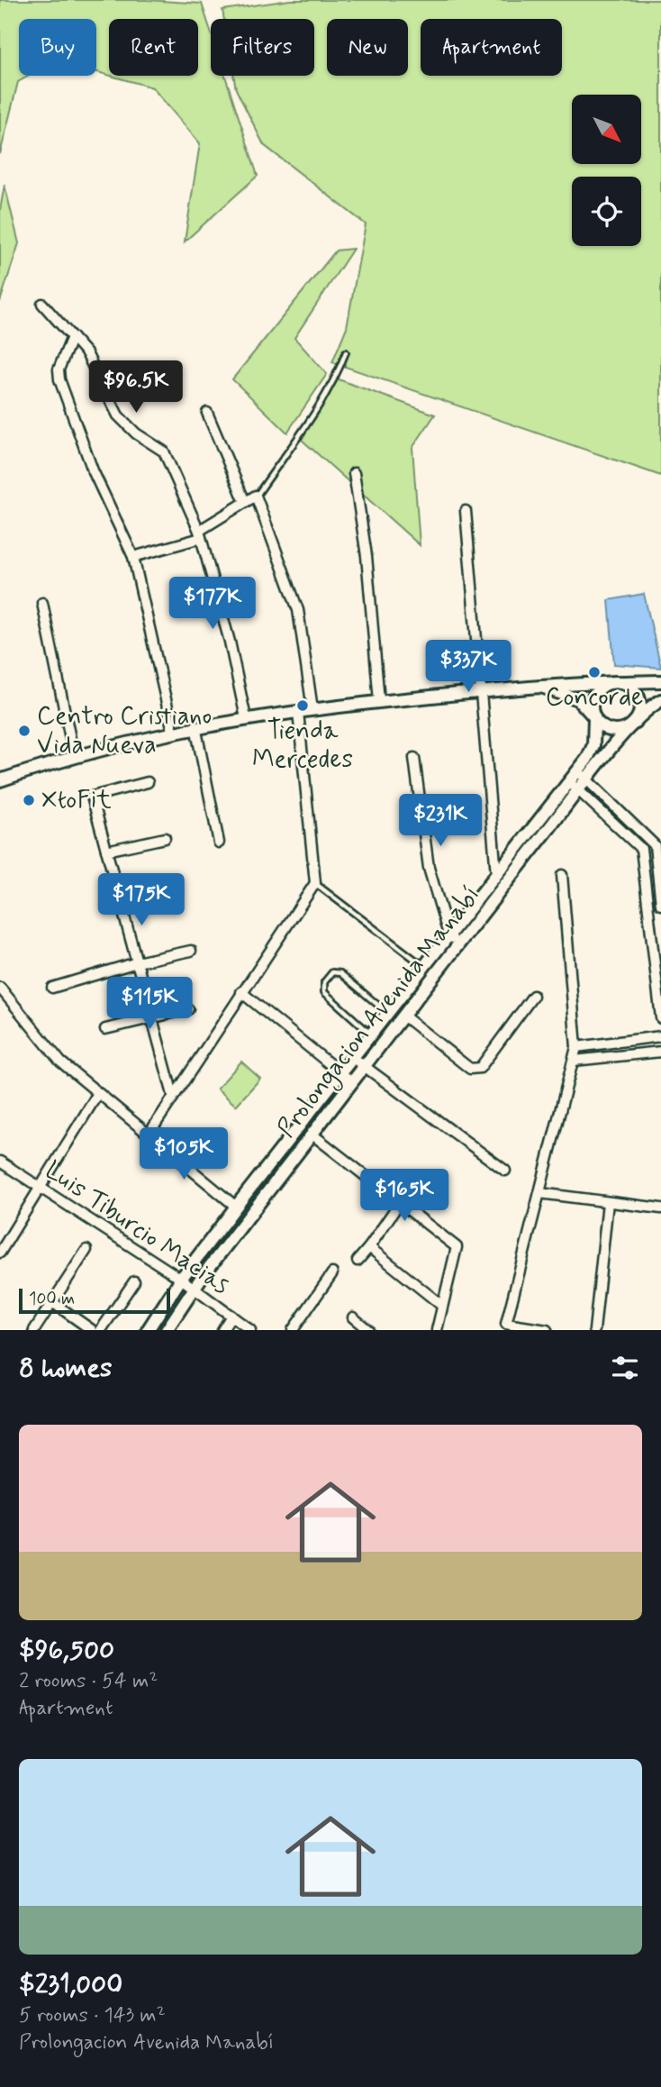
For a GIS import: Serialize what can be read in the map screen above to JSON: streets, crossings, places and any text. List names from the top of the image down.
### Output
{
  "streets": {
    "main road": ["Prolongacion Avenida Manabí"],
    "street": ["Luis Tiburcio Macias"]
  },
  "crossings": [
    ["Prolongacion Avenida Manabí", "Luis Tiburcio Macias"]
  ],
  "places": [
    "Concorde",
    "Tienda Mercedes",
    "Centro Cristiano Vida Nueva",
    "XtoFit"
  ],
  "scale_bar": "100 m",
  "north": "bottom right",
  "page": {
    "chip": [
      "Buy",
      "Rent",
      "Filters",
      "New",
      "Apartment"
    ],
    "price": [
      "$96.5K",
      "$177K",
      "$337K",
      "$231K",
      "$175K",
      "$115K",
      "$105K",
      "$165K"
    ],
    "scale": "100 m",
    "heading": "8 homes",
    "list": [
      {
        "name": "$96,500",
        "note": "2 rooms · 54 m² · Apartment"
      },
      {
        "name": "$231,000",
        "note": "5 rooms · 143 m² · Prolongacion Avenida Manabí"
      }
    ]
  }
}
